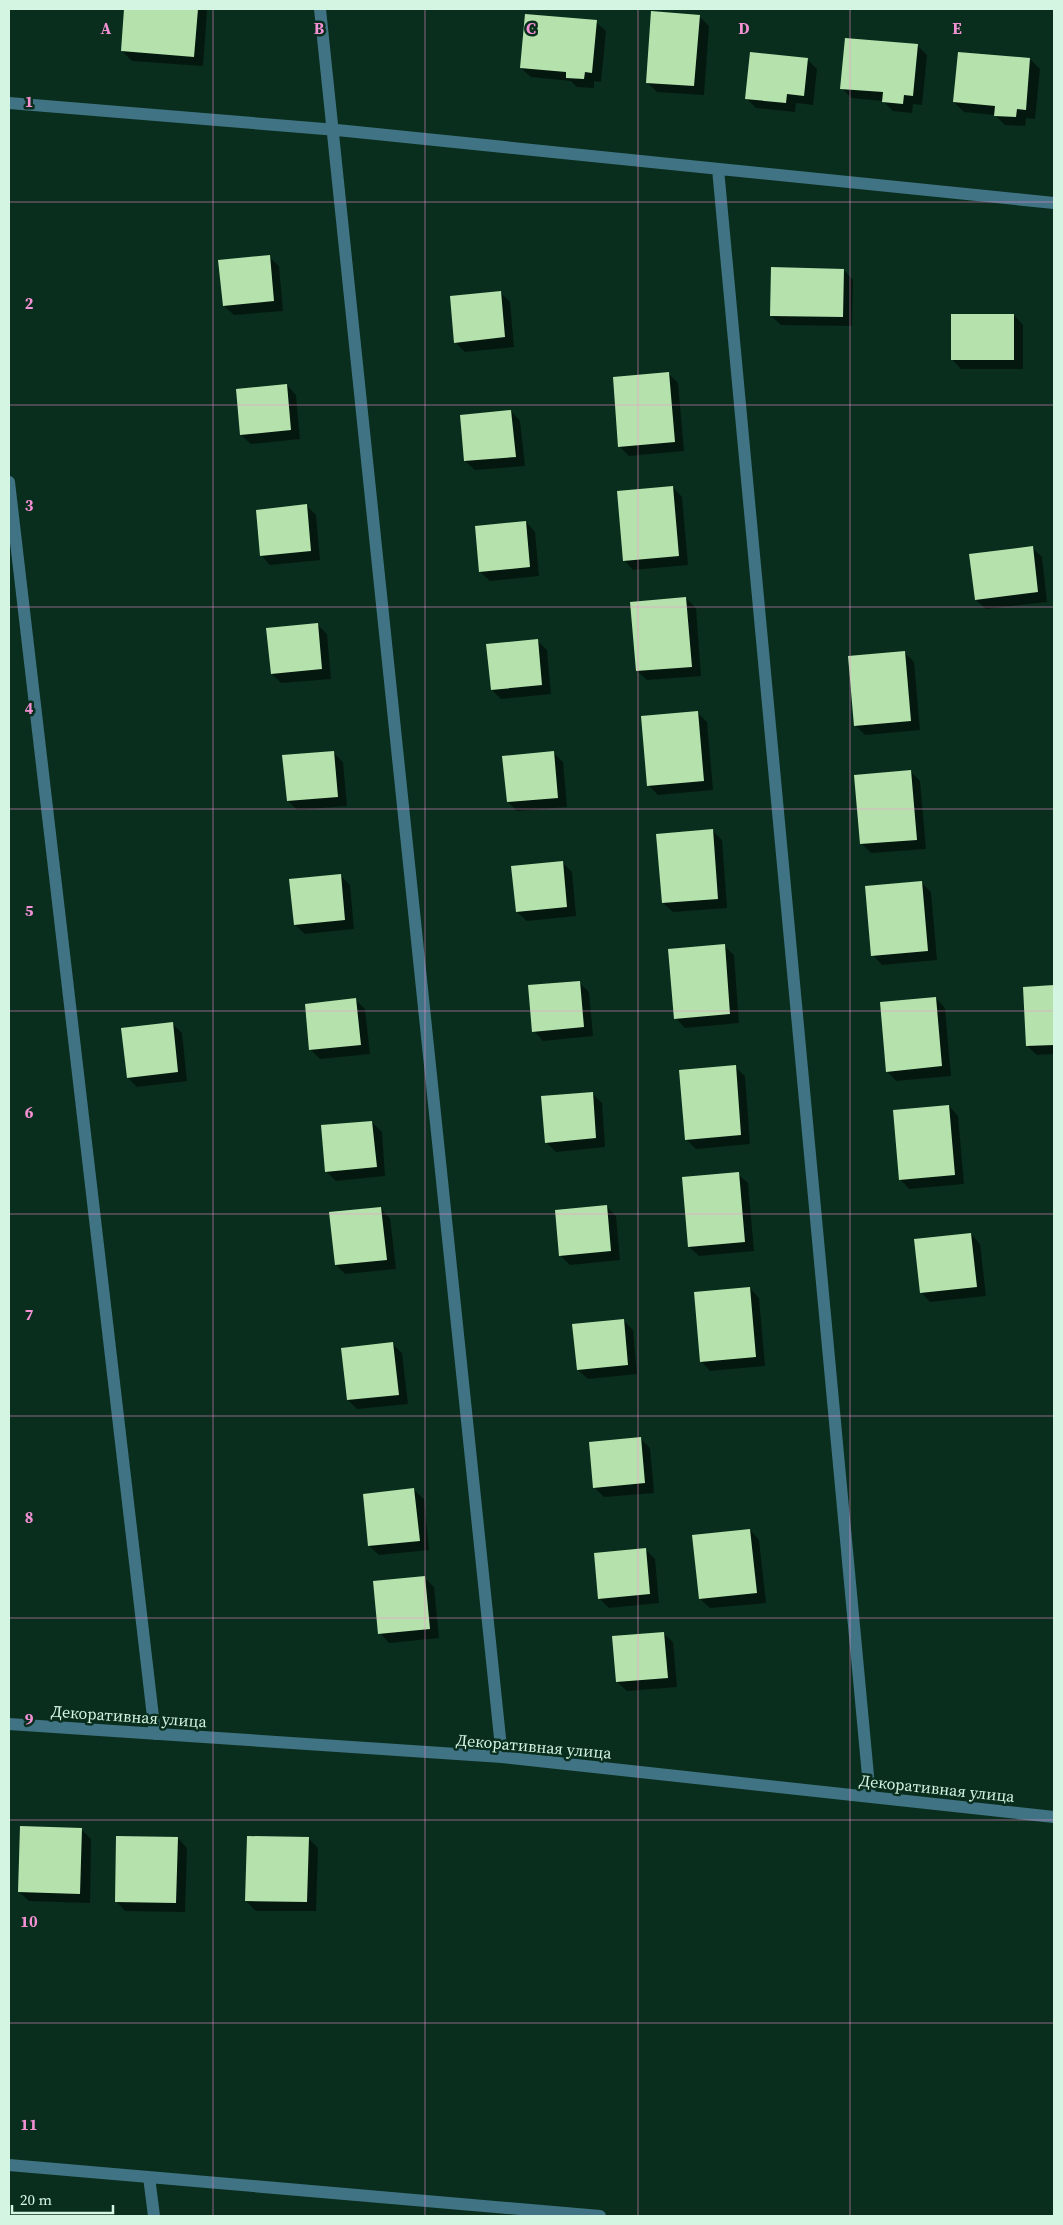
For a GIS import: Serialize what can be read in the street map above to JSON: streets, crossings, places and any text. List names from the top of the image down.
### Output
{
  "streets": {
    "street": ["Декоративная улица"]
  },
  "scale_bar": "20 m",
  "grid": {
    "columns": [
      "A",
      "B",
      "C",
      "D",
      "E"
    ],
    "rows": [
      "1",
      "2",
      "3",
      "4",
      "5",
      "6",
      "7",
      "8",
      "9",
      "10",
      "11"
    ]
  }
}
